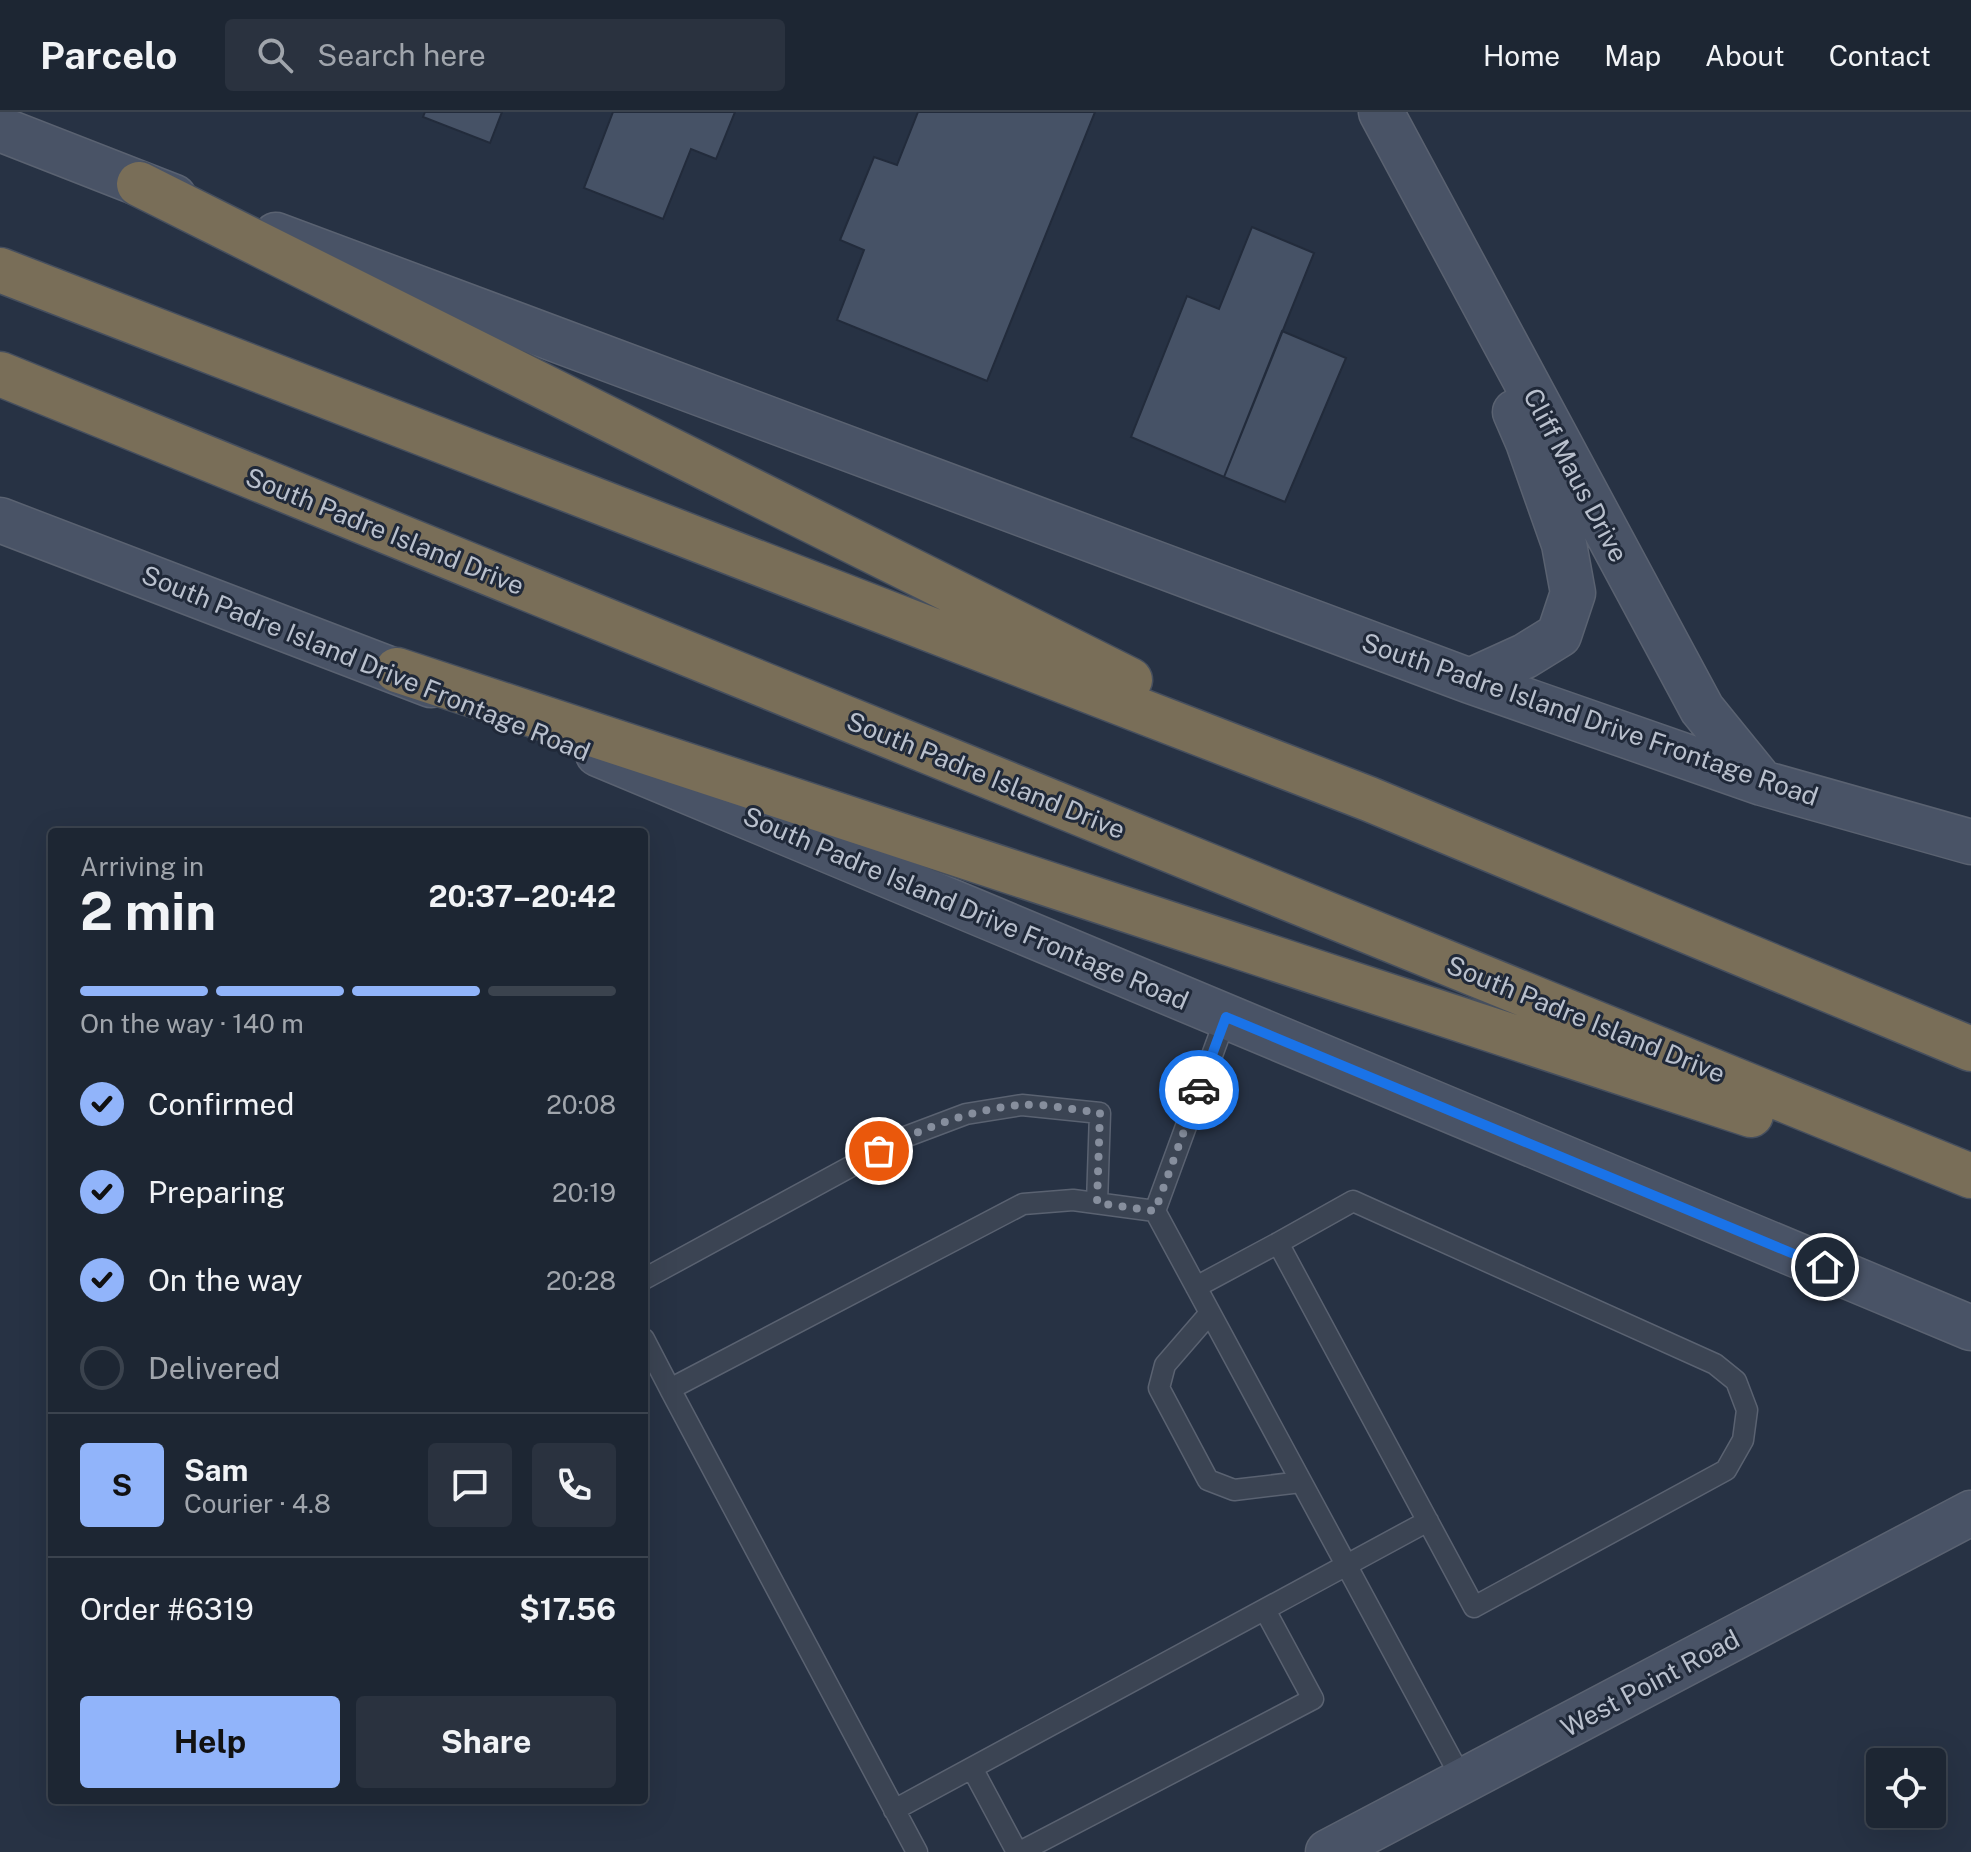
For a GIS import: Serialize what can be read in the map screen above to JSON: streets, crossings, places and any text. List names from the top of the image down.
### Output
{
  "streets": {
    "highway": ["South Padre Island Drive"],
    "main road": ["Cliff Maus Drive", "South Padre Island Drive Frontage Road", "West Point Road"]
  },
  "crossings": [
    ["Cliff Maus Drive", "South Padre Island Drive Frontage Road"]
  ],
  "page": {
    "header": "Parcelo",
    "search": "Search here",
    "nav": [
      "Home",
      "Map",
      "About",
      "Contact"
    ],
    "heading": ["2 min", "Arriving in", "20:37–20:42"],
    "panel": [
      "Sam",
      "Courier · 4.8",
      "Order #6319",
      "$17.56"
    ],
    "bar": "On the way · 140 m",
    "list": [
      ["Confirmed", "20:08"],
      ["Preparing", "20:19"],
      ["On the way", "20:28"],
      "Delivered"
    ],
    "round": "S",
    "buttons": ["Help", "Share"]
  }
}
